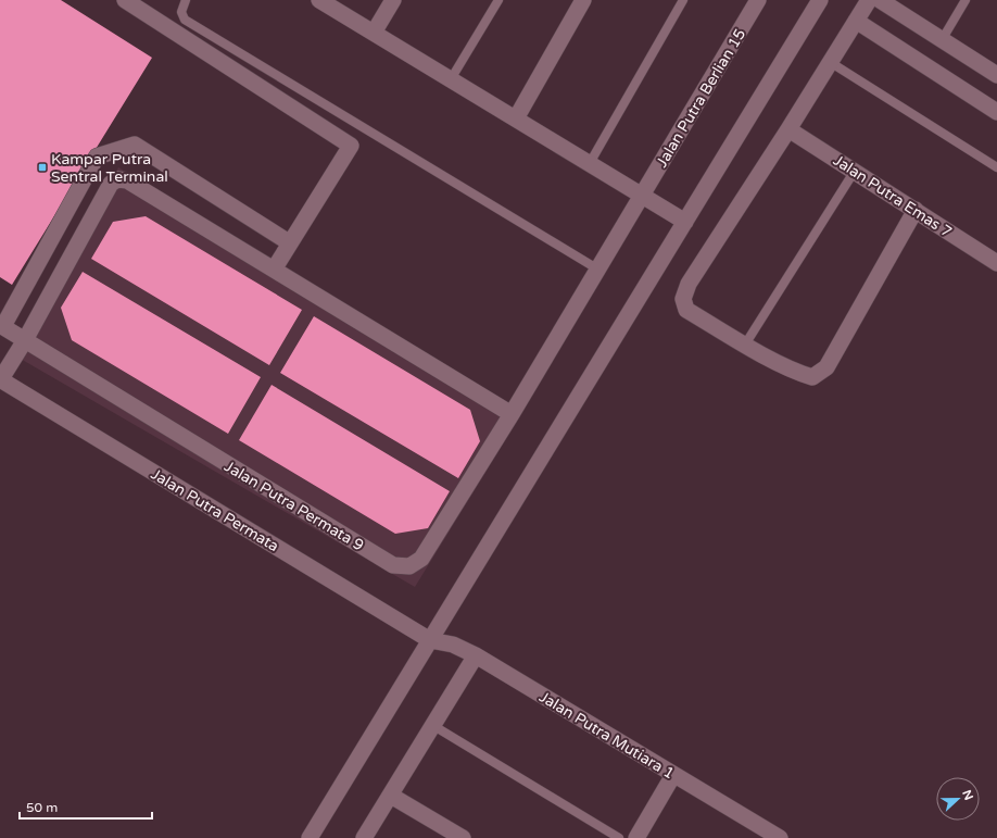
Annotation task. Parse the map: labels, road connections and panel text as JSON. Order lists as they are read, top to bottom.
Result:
{
  "streets": {
    "street": [
      "Jalan Putra Berlian 15",
      "Jalan Putra Emas 7",
      "Jalan Putra Permata 9",
      "Jalan Putra Permata",
      "Jalan Putra Mutiara 1"
    ]
  },
  "crossings": [
    ["Jalan Putra Berlian 15", "Jalan Putra Permata 9"],
    ["Jalan Putra Permata", "Jalan Putra Mutiara 1"]
  ],
  "places": {
    "transit": ["Kampar Putra Sentral Terminal"]
  },
  "scale_bar": "50 m",
  "north": "right"
}
